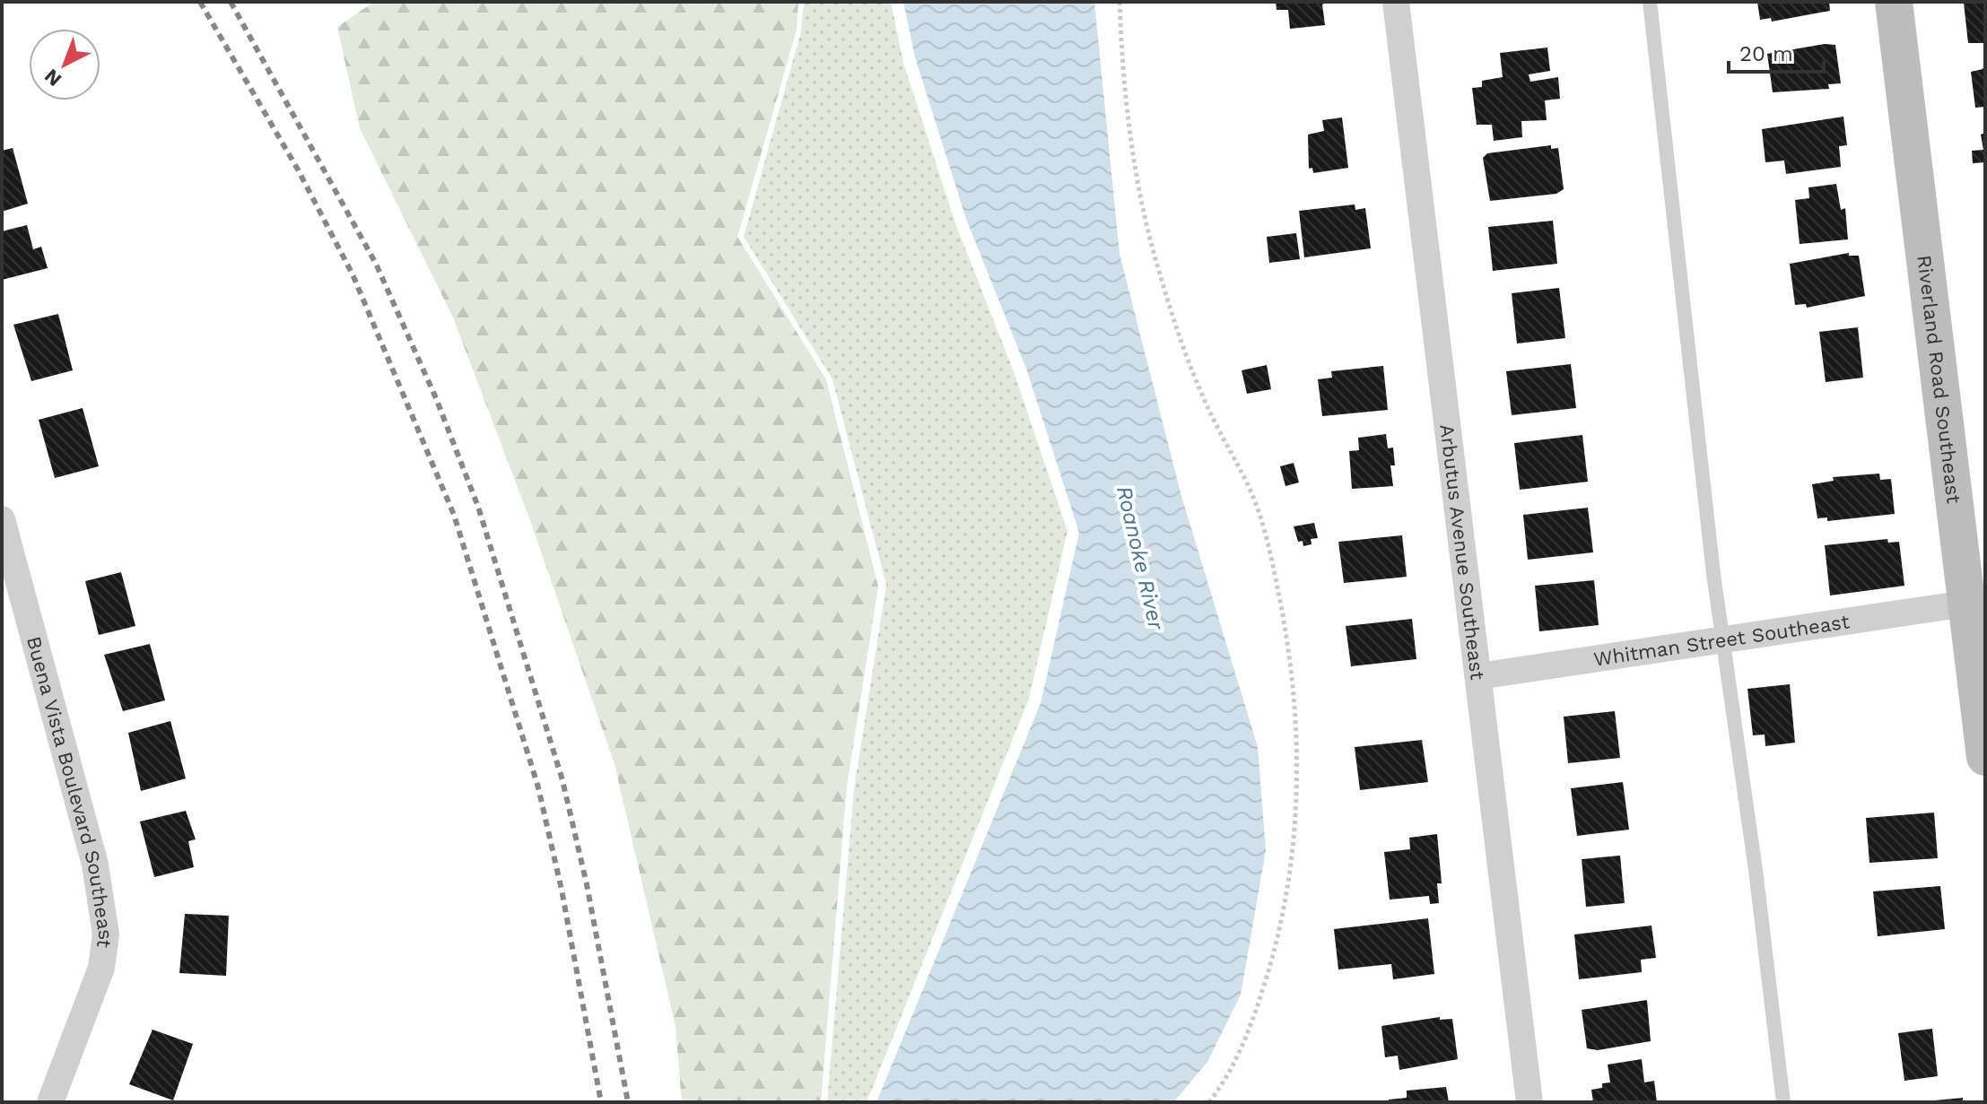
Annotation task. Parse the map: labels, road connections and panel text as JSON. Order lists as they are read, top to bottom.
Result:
{
  "streets": {
    "main road": ["Riverland Road Southeast"],
    "street": ["Arbutus Avenue Southeast", "Whitman Street Southeast", "Buena Vista Boulevard Southeast"]
  },
  "crossings": [
    ["Riverland Road Southeast", "Whitman Street Southeast"],
    ["Arbutus Avenue Southeast", "Whitman Street Southeast"]
  ],
  "water": ["Roanoke River"],
  "scale_bar": "20 m",
  "north": "bottom left"
}
